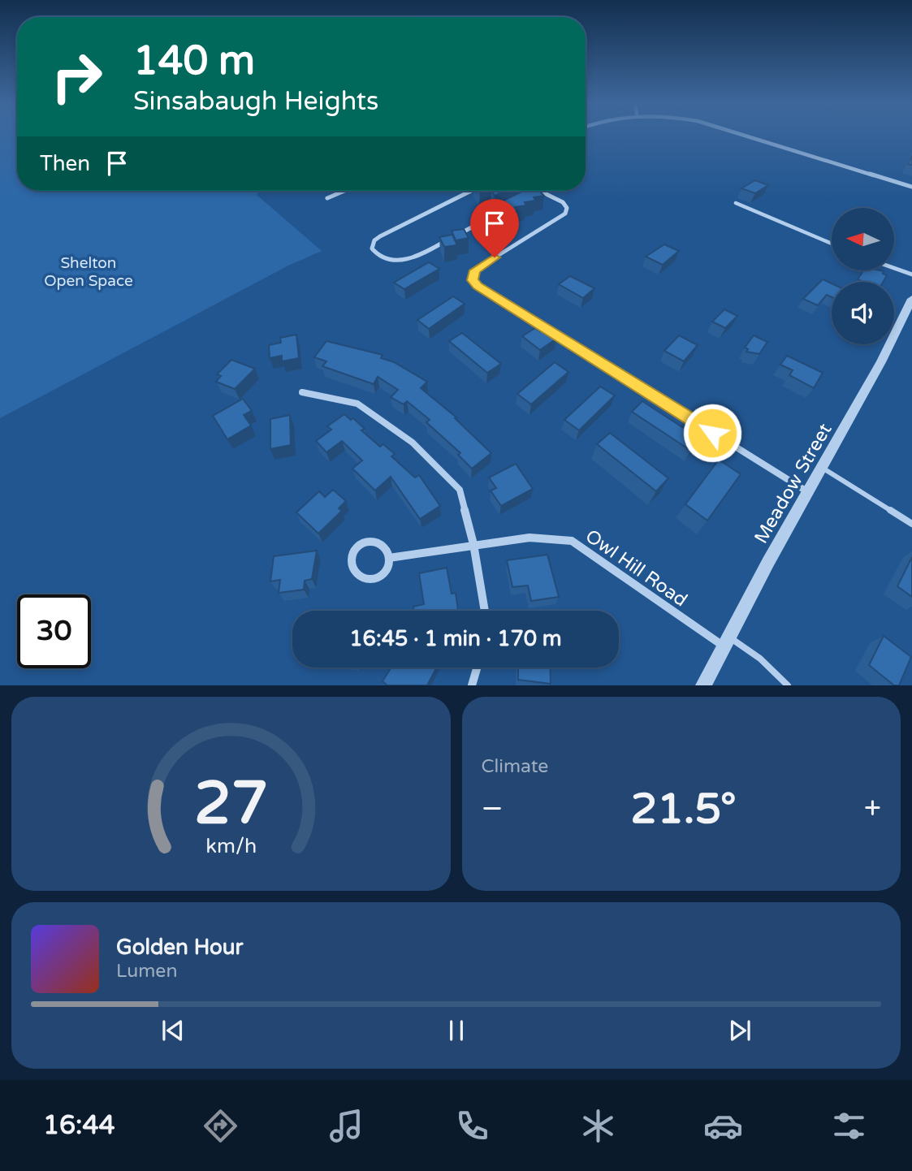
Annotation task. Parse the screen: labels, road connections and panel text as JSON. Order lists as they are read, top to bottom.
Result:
{
  "streets": {
    "street": ["Meadow Street", "Owl Hill Road"]
  },
  "crossings": [
    ["Meadow Street", "Owl Hill Road"]
  ],
  "parks": ["Shelton Open Space"],
  "north": "left",
  "page": {
    "turn": ["140 m", "Sinsabaugh Heights"],
    "then": "Then",
    "limit": "30",
    "trip": "16:45 · 1 min · 170 m",
    "tile": "Climate",
    "heat": ["−", "21.5°", "+"],
    "song": ["Golden Hour", "Lumen"],
    "tabs": "16:44",
    "gauge": ["27", "km/h"]
  }
}
